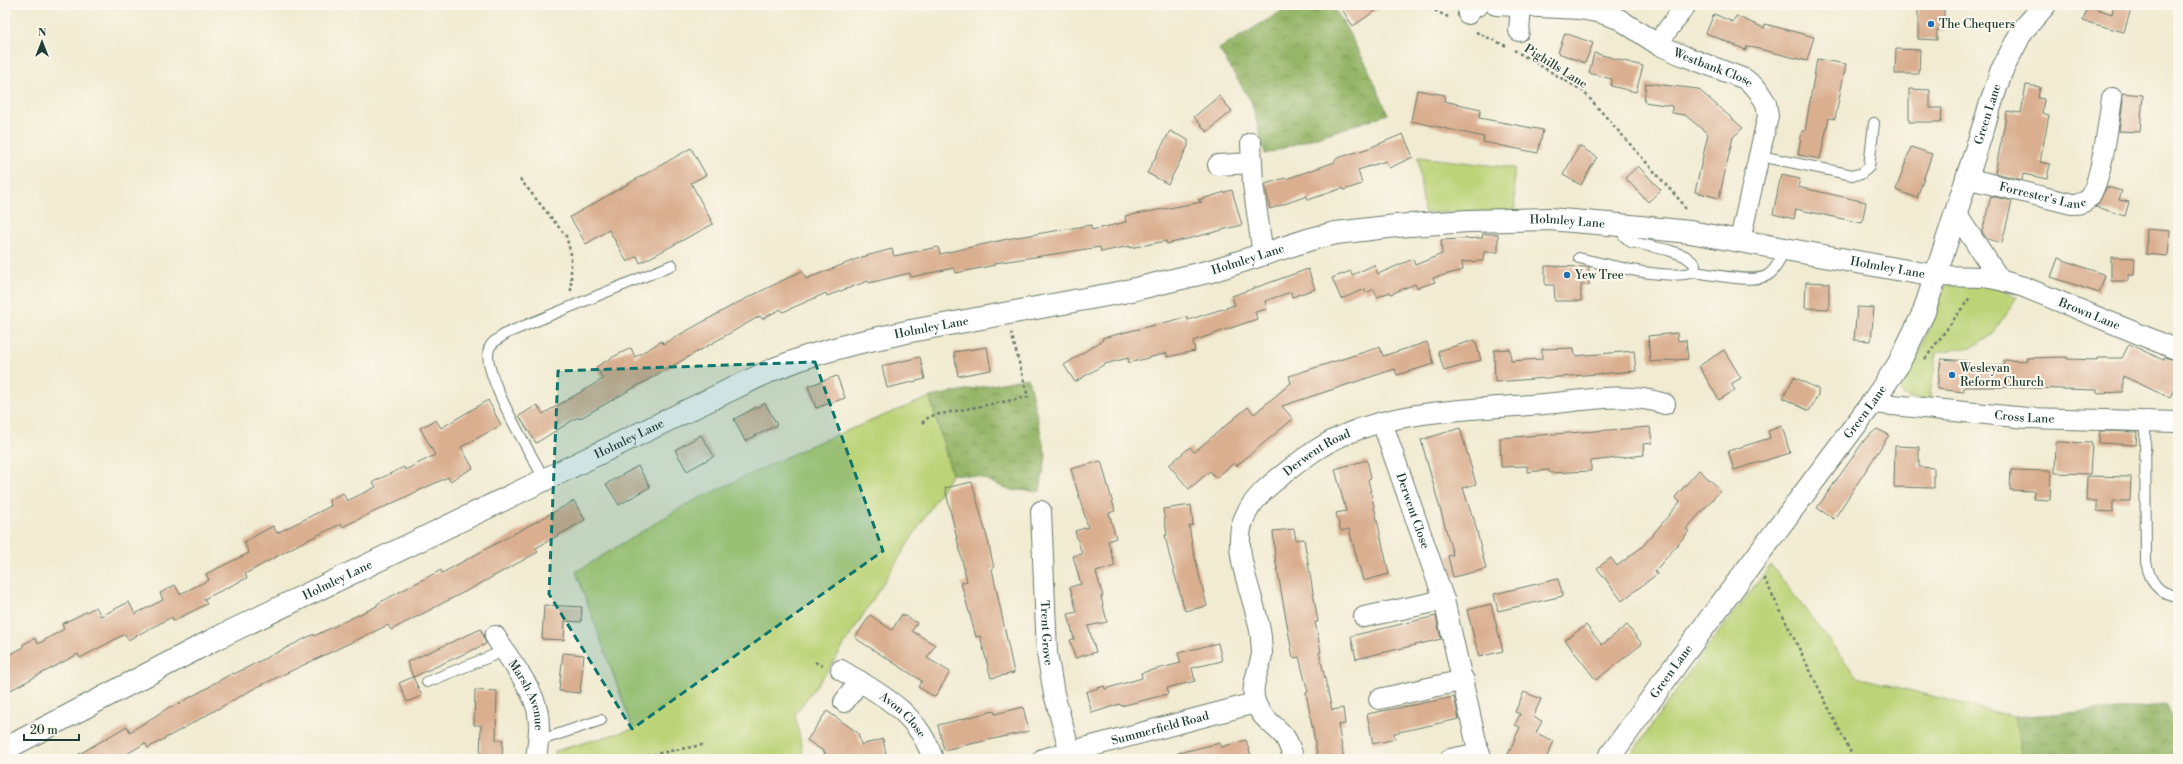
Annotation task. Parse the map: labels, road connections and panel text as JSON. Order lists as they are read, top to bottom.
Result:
{
  "streets": {
    "main road": ["Green Lane", "Holmley Lane"],
    "street": [
      "Westbank Close",
      "Forrester's Lane",
      "Brown Lane",
      "Cross Lane",
      "Derwent Road",
      "Derwent Close",
      "Trent Grove",
      "Marsh Avenue",
      "Avon Close",
      "Summerfield Road"
    ],
    "path": ["Pighills Lane"]
  },
  "crossings": [
    ["Pighills Lane", "Holmley Lane"],
    ["Westbank Close", "Holmley Lane"],
    ["Green Lane", "Forrester's Lane"],
    ["Green Lane", "Holmley Lane"],
    ["Green Lane", "Brown Lane"],
    ["Green Lane", "Cross Lane"],
    ["Holmley Lane", "Brown Lane"],
    ["Derwent Road", "Derwent Close"],
    ["Derwent Road", "Summerfield Road"],
    ["Trent Grove", "Summerfield Road"]
  ],
  "places": ["The Chequers", "Yew Tree", "Wesleyan Reform Church"],
  "scale_bar": "20 m",
  "north": "top"
}
